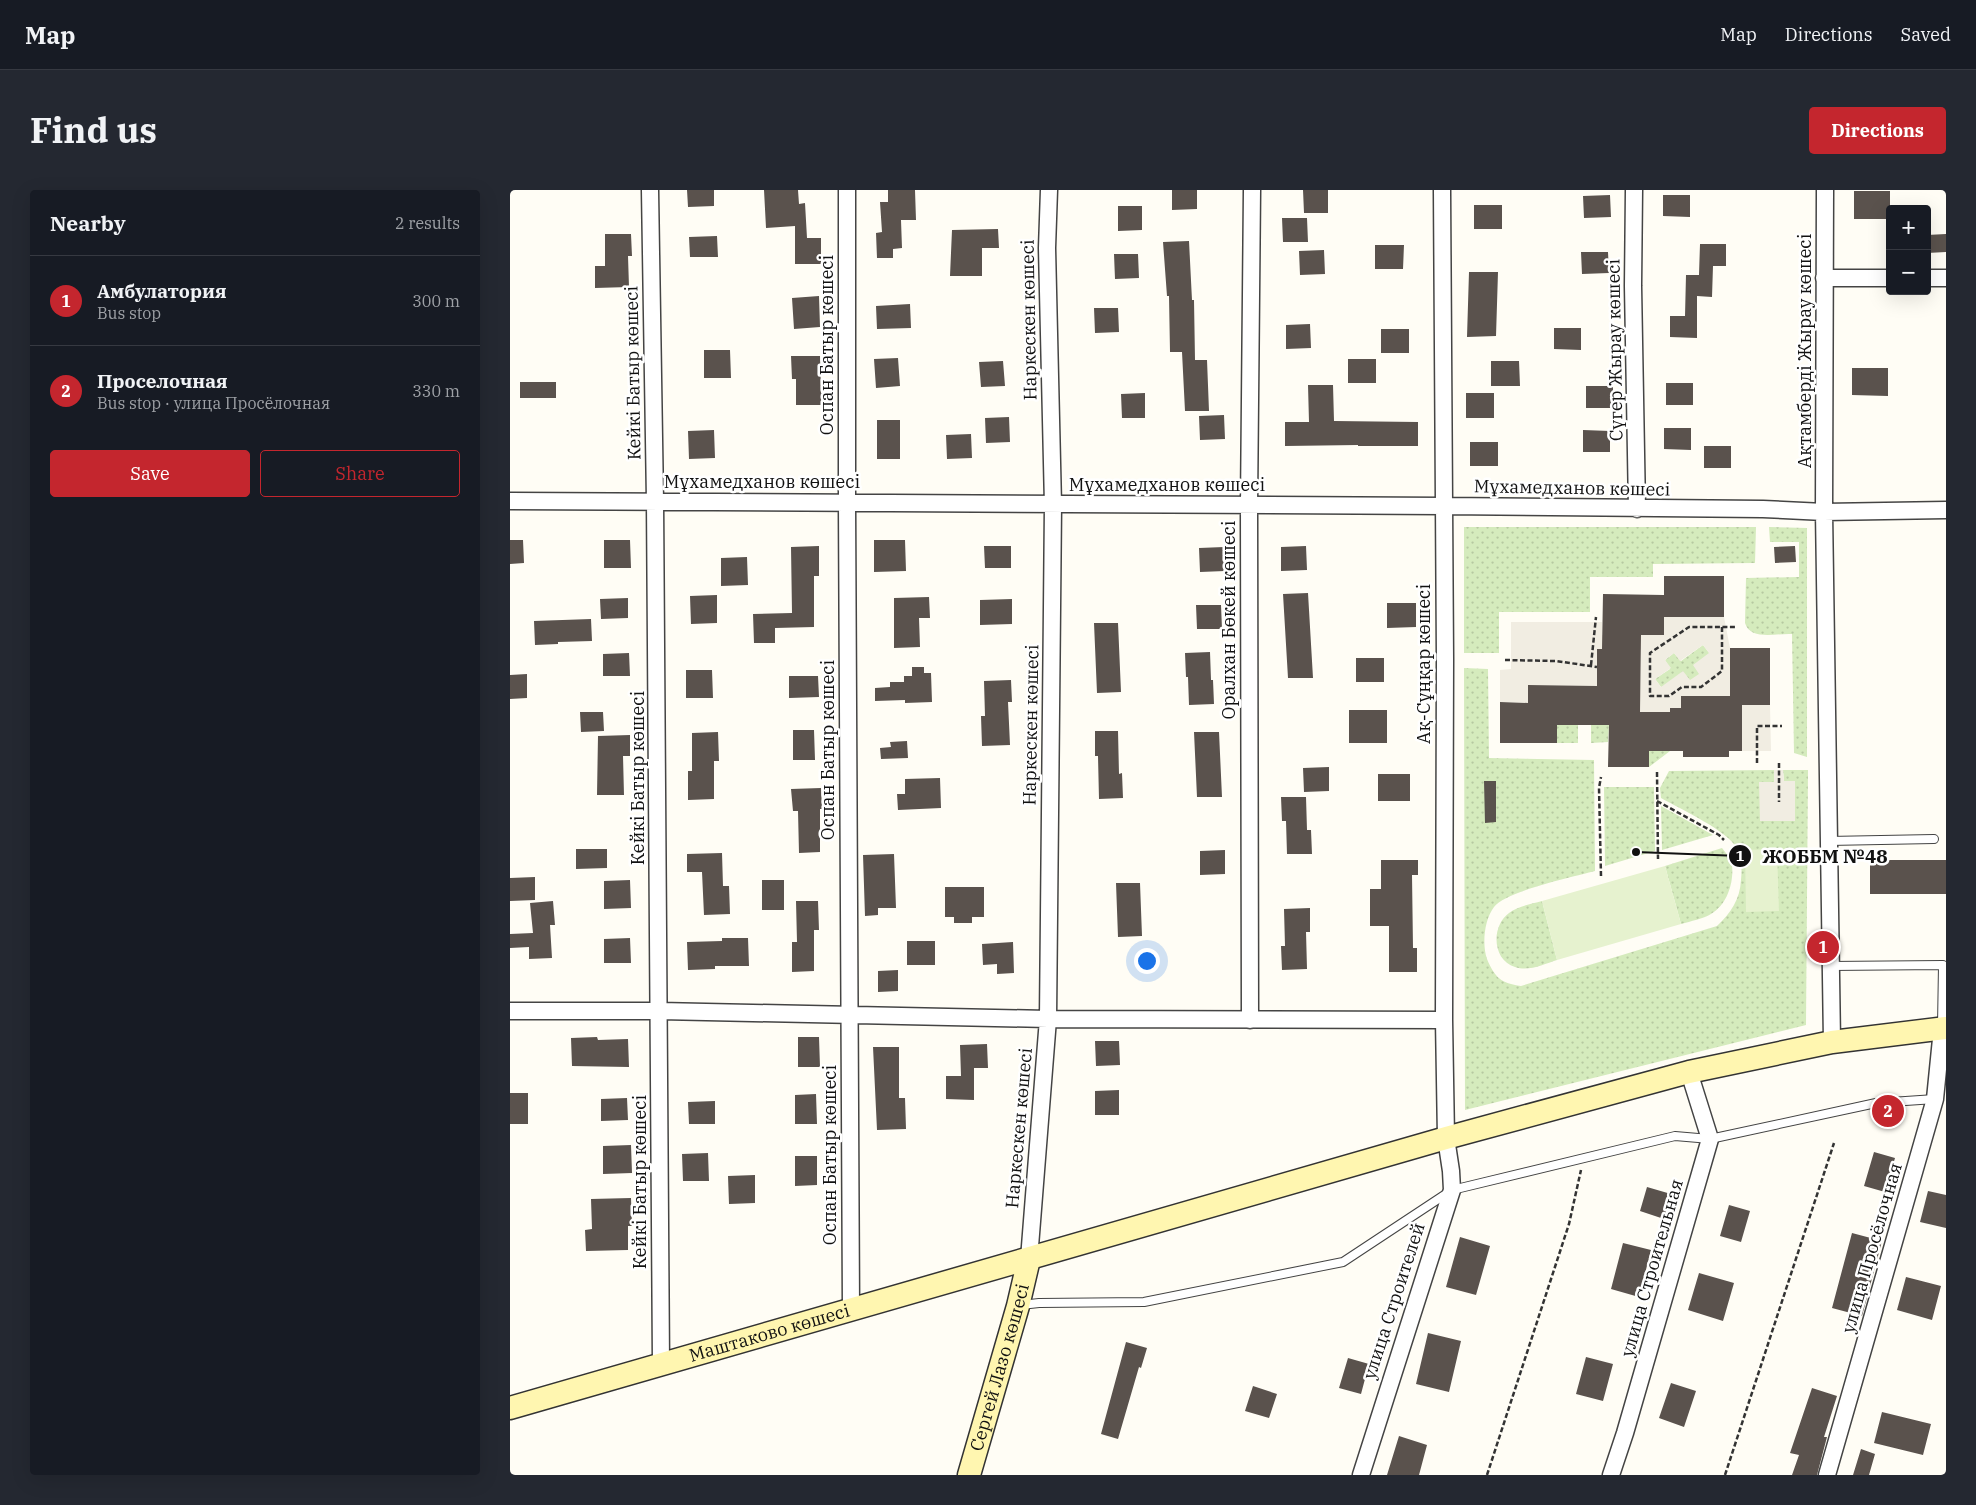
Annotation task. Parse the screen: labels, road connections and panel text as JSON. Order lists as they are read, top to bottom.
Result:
{
  "streets": {
    "main road": ["Маштаково көшесі", "Сергей Лазо көшесі"],
    "street": [
      "Наркескен көшесі",
      "Оспан Батыр көшесі",
      "Сүгер Жырау көшесі",
      "Ақтамберді Жырау көшесі",
      "Кейкі Батыр көшесі",
      "Мұхамедханов көшесі",
      "Оралхан Бөкей көшесі",
      "Ақ-Сұңқар көшесі",
      "улица Просёлочная",
      "улица Строительная",
      "улица Строителей"
    ]
  },
  "crossings": [
    ["Наркескен көшесі", "Мұхамедханов көшесі"],
    ["Наркескен көшесі", "Маштаково көшесі"],
    ["Наркескен көшесі", "Сергей Лазо көшесі"],
    ["Оспан Батыр көшесі", "Мұхамедханов көшесі"],
    ["Оспан Батыр көшесі", "Маштаково көшесі"],
    ["Сүгер Жырау көшесі", "Мұхамедханов көшесі"],
    ["Ақтамберді Жырау көшесі", "Мұхамедханов көшесі"],
    ["Ақтамберді Жырау көшесі", "Маштаково көшесі"],
    ["Кейкі Батыр көшесі", "Мұхамедханов көшесі"],
    ["Кейкі Батыр көшесі", "Маштаково көшесі"],
    ["Мұхамедханов көшесі", "Оралхан Бөкей көшесі"],
    ["Мұхамедханов көшесі", "Ақ-Сұңқар көшесі"],
    ["Ақ-Сұңқар көшесі", "улица Строителей"],
    ["Ақ-Сұңқар көшесі", "Маштаково көшесі"],
    ["улица Просёлочная", "Маштаково көшесі"],
    ["улица Строителей", "Маштаково көшесі"],
    ["Маштаково көшесі", "Сергей Лазо көшесі"]
  ],
  "places": ["ЖОББМ №48"],
  "page": {
    "header": "Map",
    "nav": ["Map", "Directions", "Saved"],
    "title": "Find us",
    "buttons": [
      "Directions",
      ["Save", "Share"]
    ],
    "heading": ["Nearby", "2 results"],
    "map_buttons": ["+", "−"],
    "list": [
      {
        "mark": "1",
        "name": "Амбулатория",
        "note": "Bus stop",
        "value": "300 m"
      },
      {
        "mark": "2",
        "name": "Проселочная",
        "note": "Bus stop · улица Просёлочная",
        "value": "330 m"
      }
    ],
    "pins": ["1", "2"]
  }
}
